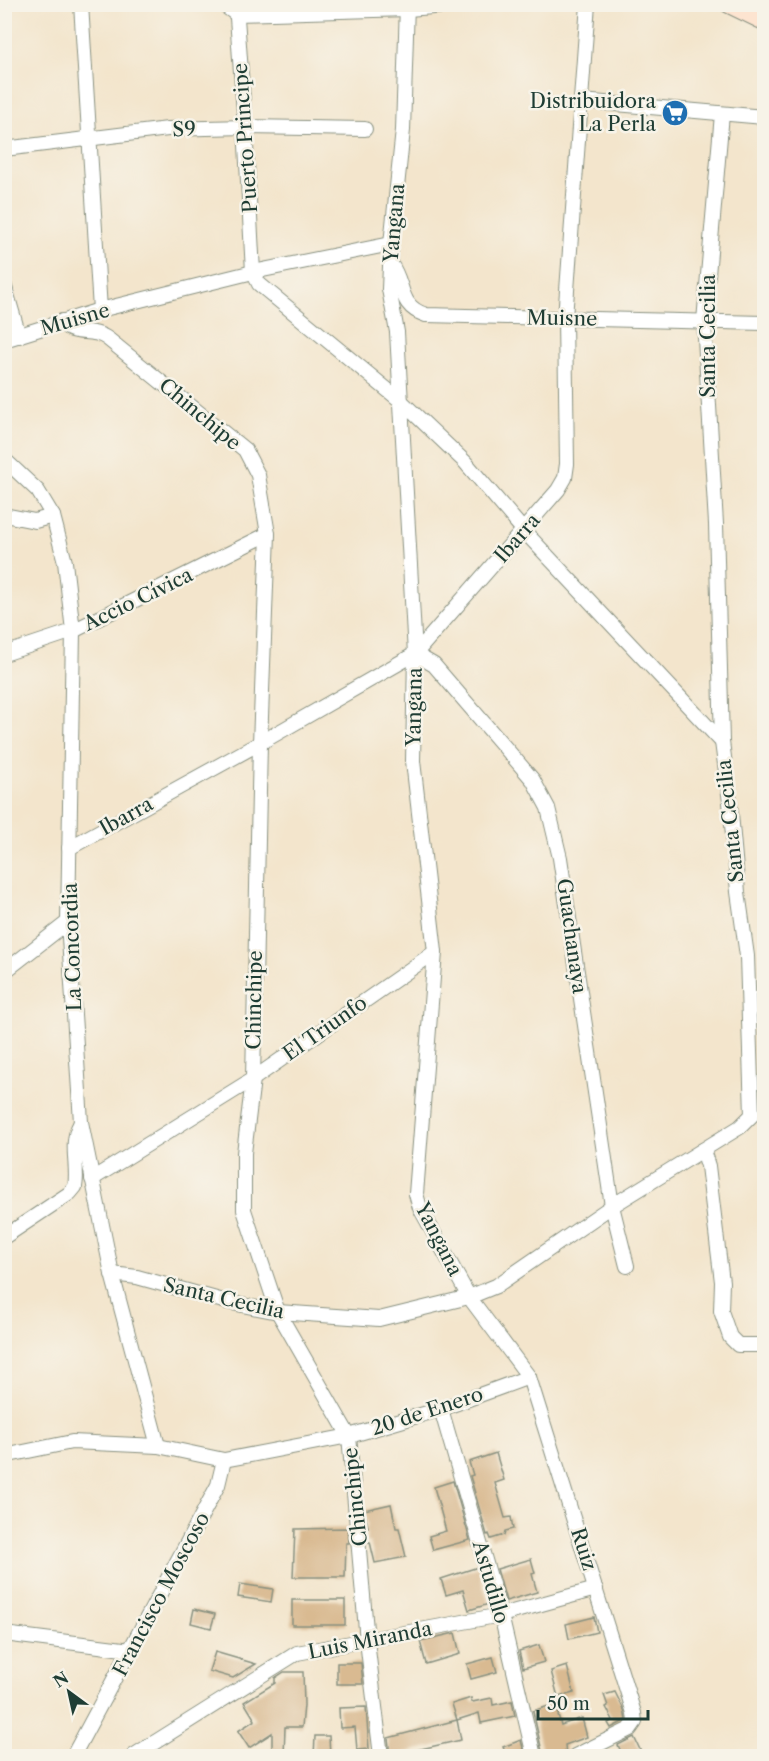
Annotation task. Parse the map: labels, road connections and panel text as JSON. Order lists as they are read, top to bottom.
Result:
{
  "streets": {
    "street": [
      "S9",
      "Puerto Principe",
      "Yangana",
      "Muisne",
      "Santa Cecilia",
      "Chinchipe",
      "Ibarra",
      "Accio Cívica",
      "Guachanaya",
      "La Concordia",
      "El Triunfo",
      "20 de Enero",
      "Ruiz",
      "Astudillo",
      "Francisco Moscoso",
      "Luis Miranda"
    ]
  },
  "crossings": [
    ["S9", "Puerto Principe"],
    ["Puerto Principe", "Muisne"],
    ["Yangana", "Muisne"],
    ["Yangana", "Santa Cecilia"],
    ["Yangana", "Ibarra"],
    ["Yangana", "Guachanaya"],
    ["Yangana", "El Triunfo"],
    ["Yangana", "20 de Enero"],
    ["Yangana", "Ruiz"],
    ["Muisne", "Santa Cecilia"],
    ["Muisne", "Chinchipe"],
    ["Muisne", "Ibarra"],
    ["Santa Cecilia", "Chinchipe"],
    ["Santa Cecilia", "Guachanaya"],
    ["Santa Cecilia", "La Concordia"],
    ["Chinchipe", "Ibarra"],
    ["Chinchipe", "Accio Cívica"],
    ["Chinchipe", "El Triunfo"],
    ["Chinchipe", "20 de Enero"],
    ["Chinchipe", "Luis Miranda"],
    ["Ibarra", "Guachanaya"],
    ["Ibarra", "La Concordia"],
    ["Accio Cívica", "La Concordia"],
    ["La Concordia", "El Triunfo"],
    ["La Concordia", "20 de Enero"],
    ["20 de Enero", "Ruiz"],
    ["20 de Enero", "Astudillo"],
    ["20 de Enero", "Francisco Moscoso"],
    ["Ruiz", "Luis Miranda"],
    ["Astudillo", "Luis Miranda"]
  ],
  "places": {
    "supermarket": ["Distribuidora La Perla"]
  },
  "scale_bar": "50 m",
  "north": "top left"
}
